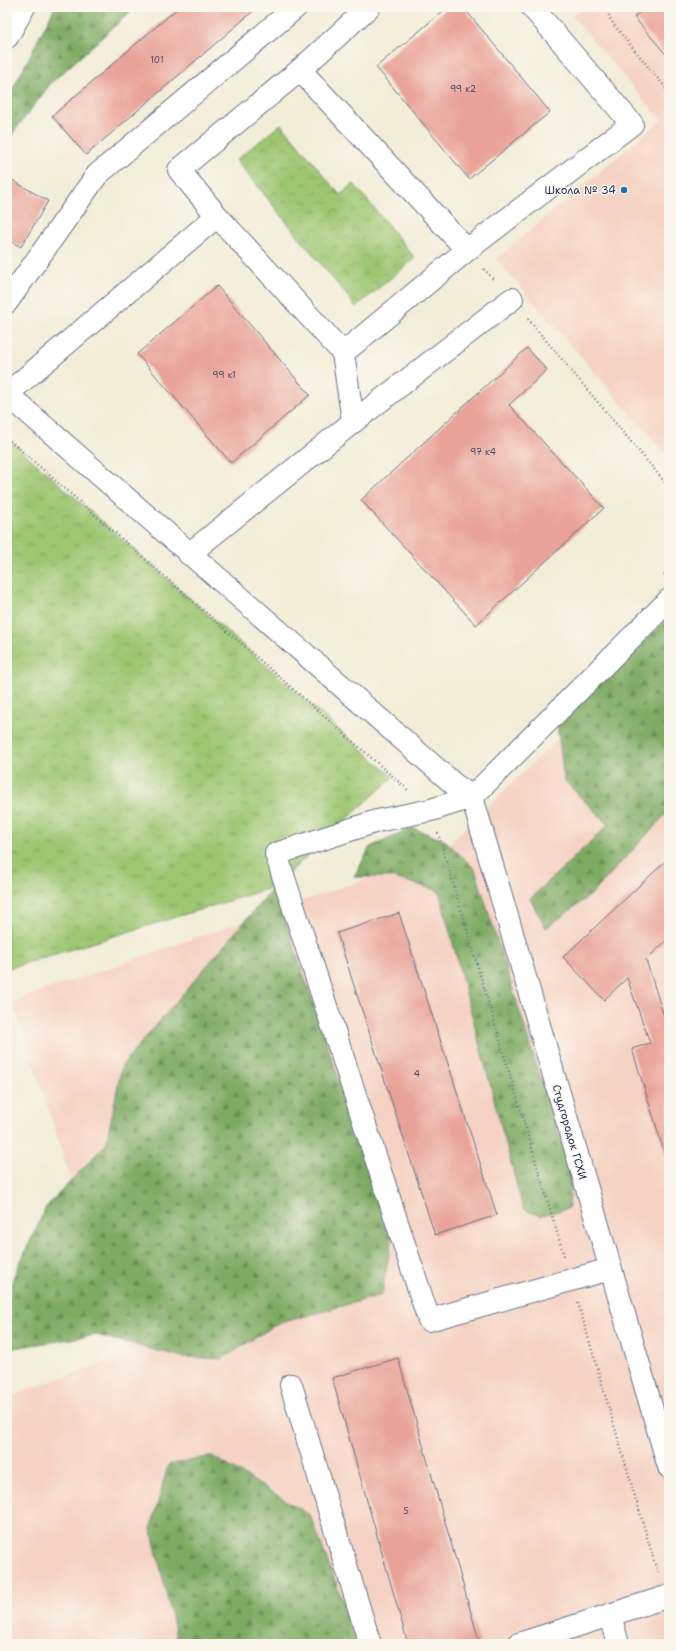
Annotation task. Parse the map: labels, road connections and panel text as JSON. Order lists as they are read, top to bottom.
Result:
{
  "streets": {
    "street": ["Студгородок ГСХИ"]
  },
  "places": ["Школа № 34"],
  "house_numbers": [
    "101",
    "99 к2",
    "99 к1",
    "97 к4",
    "4",
    "5"
  ]
}
